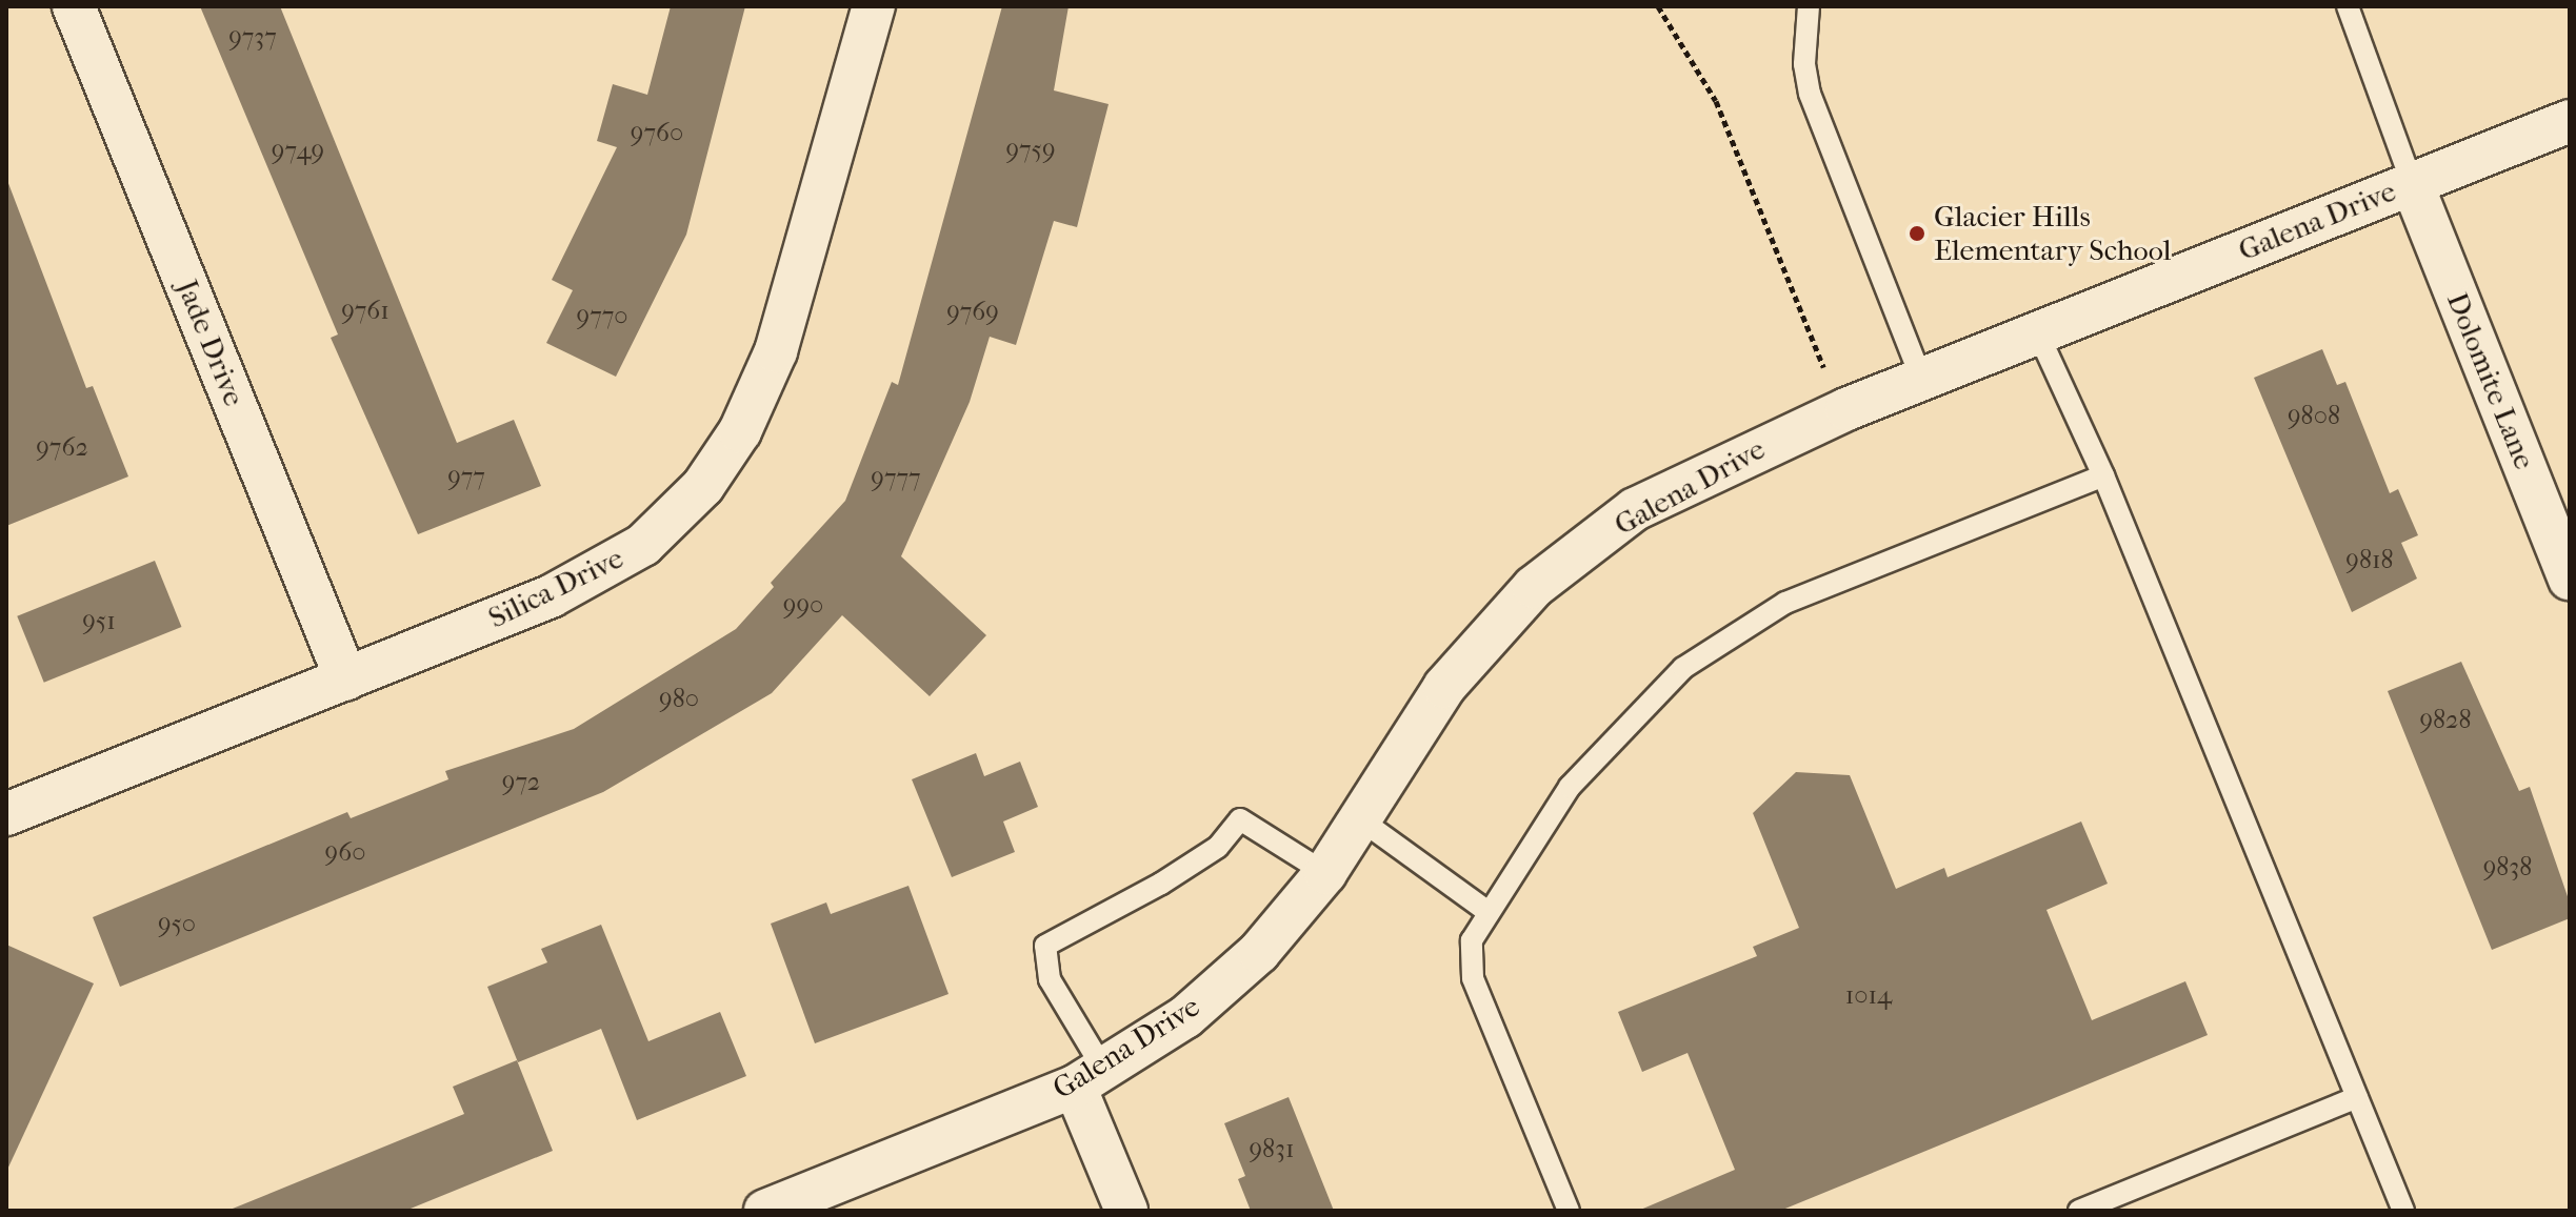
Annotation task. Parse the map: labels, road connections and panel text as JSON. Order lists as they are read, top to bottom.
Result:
{
  "streets": {
    "street": [
      "Galena Drive",
      "Jade Drive",
      "Dolomite Lane",
      "Silica Drive"
    ]
  },
  "crossings": [
    ["Galena Drive", "Dolomite Lane"],
    ["Jade Drive", "Silica Drive"]
  ],
  "places": ["Glacier Hills Elementary School"],
  "house_numbers": [
    "9737",
    "9760",
    "9759",
    "9749",
    "9761",
    "9769",
    "9770",
    "9808",
    "9762",
    "977",
    "9777",
    "9818",
    "990",
    "951",
    "980",
    "9828",
    "972",
    "960",
    "9838",
    "950",
    "1014",
    "9831"
  ]
}
